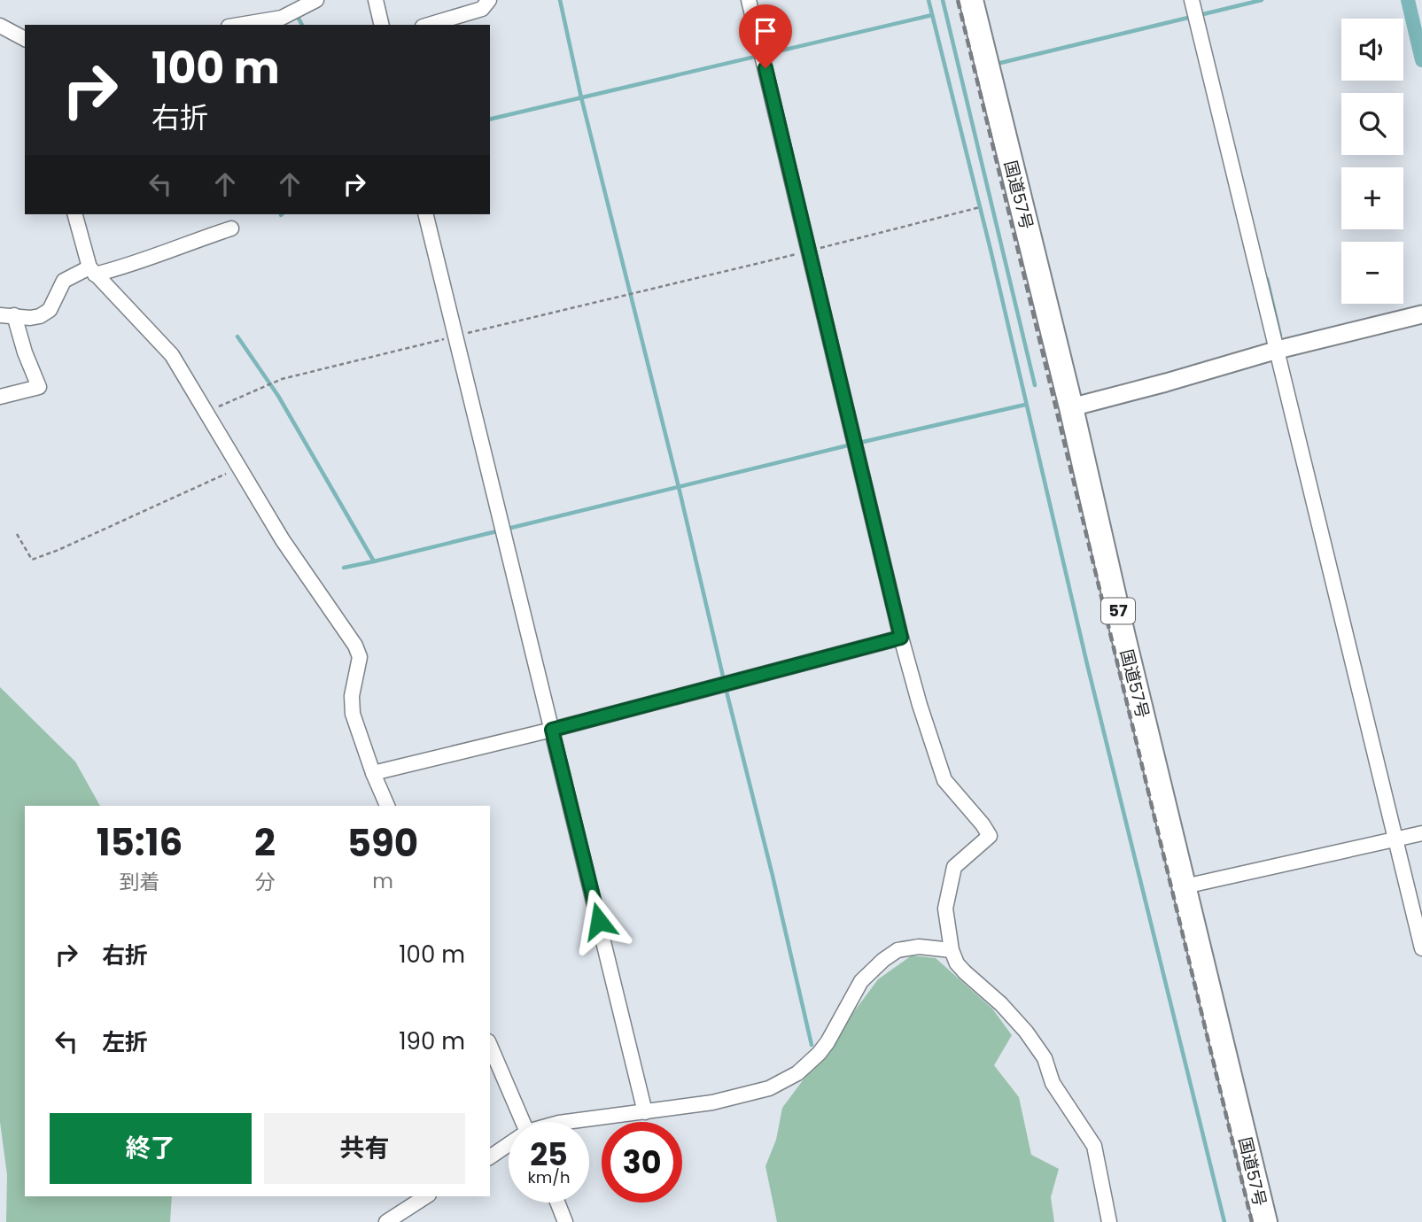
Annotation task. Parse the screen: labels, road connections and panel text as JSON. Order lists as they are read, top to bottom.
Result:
{
  "streets": {
    "highway": ["国道57号", "57"]
  },
  "page": {
    "map_buttons": ["+", "−"],
    "turn": ["100 m", "右折"],
    "eta": [
      "15:16",
      "到着",
      "2",
      "分",
      "590",
      "m"
    ],
    "list": [
      {
        "name": "右折",
        "value": "100 m"
      },
      {
        "name": "左折",
        "value": "190 m"
      }
    ],
    "buttons": ["終了", "共有"],
    "speed": "25 km/h",
    "limit": "30"
  }
}
